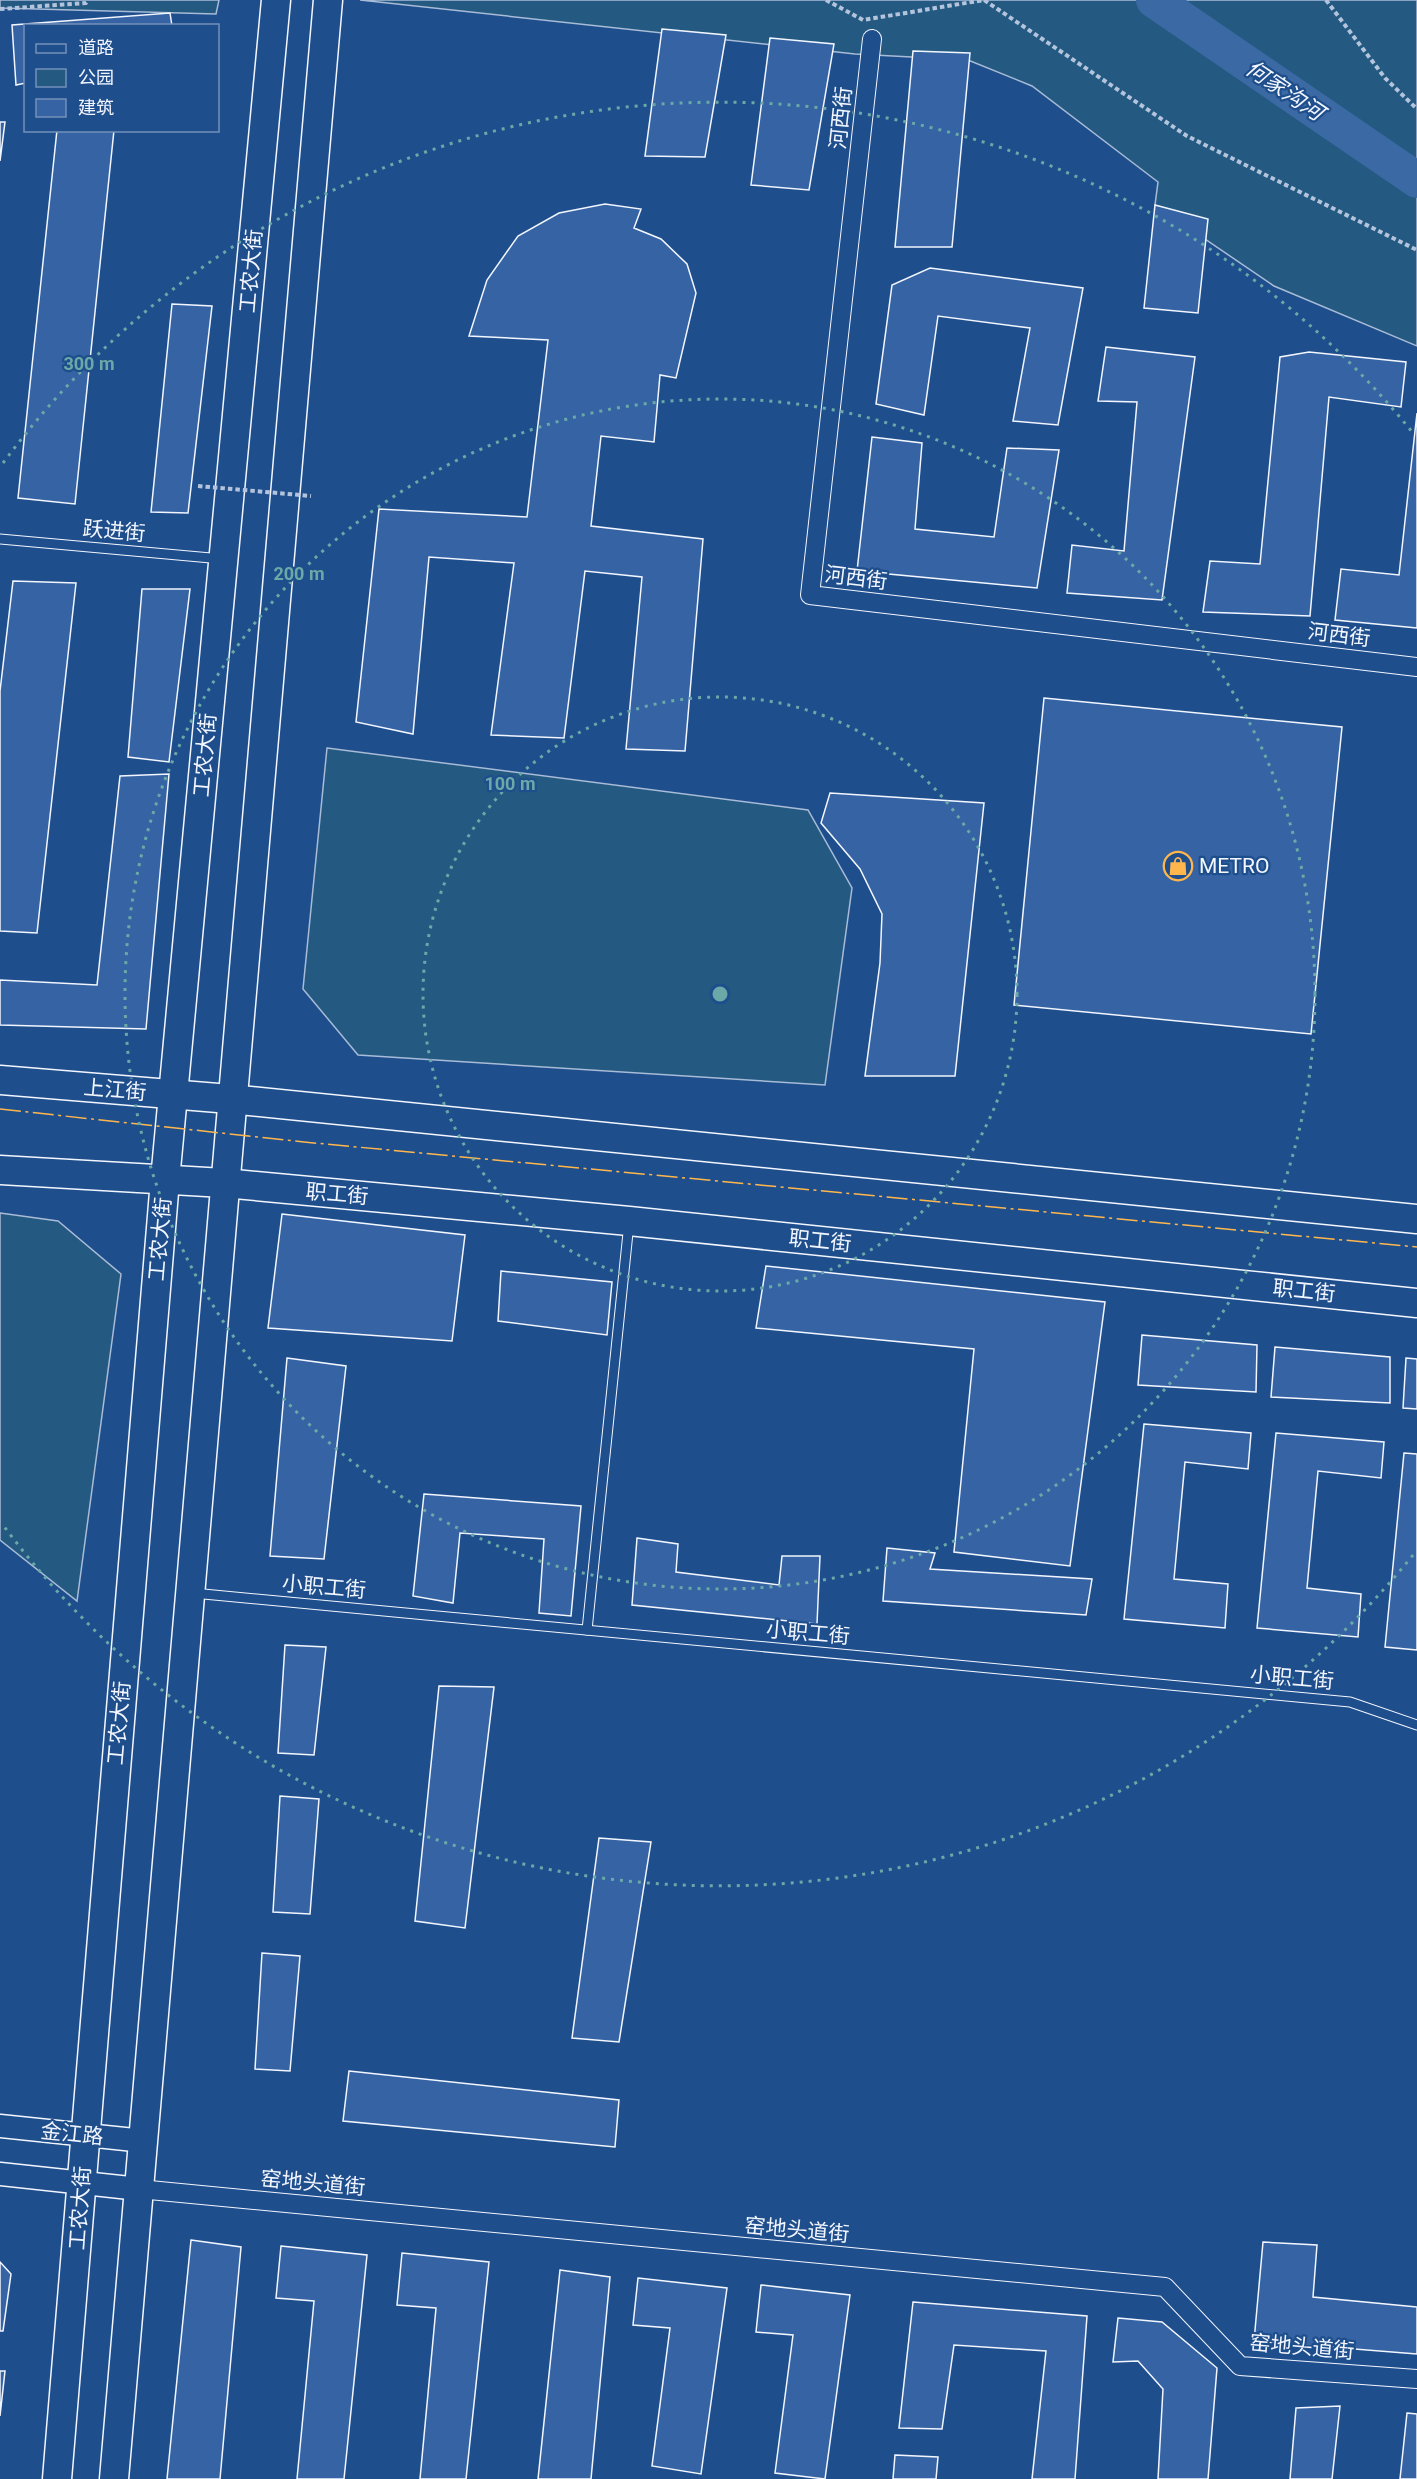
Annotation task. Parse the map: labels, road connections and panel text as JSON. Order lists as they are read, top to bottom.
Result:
{
  "streets": {
    "main road": ["工农大街", "上江街", "职工街"],
    "street": ["河西街", "金江路", "窑地头道街"],
    "lane": ["跃进街", "小职工街"]
  },
  "crossings": [
    ["工农大街", "跃进街"],
    ["工农大街", "上江街"],
    ["工农大街", "金江路"]
  ],
  "water": ["何家沟河"],
  "places": {
    "shop": ["METRO"]
  },
  "legend": ["道路", "公园", "建筑"],
  "rings": ["300 m", "200 m", "100 m"]
}
